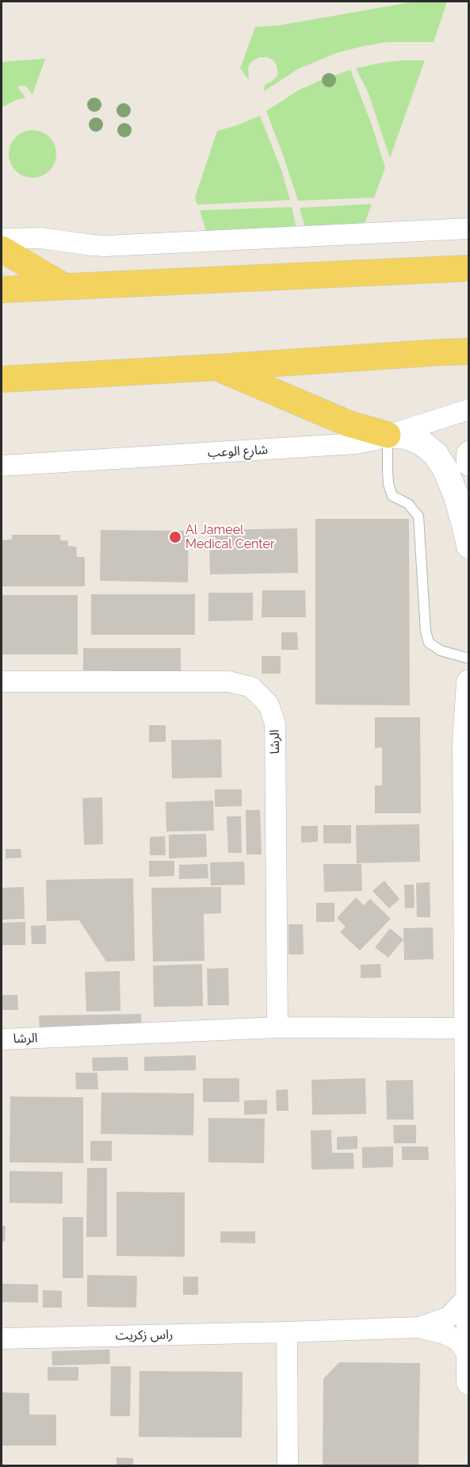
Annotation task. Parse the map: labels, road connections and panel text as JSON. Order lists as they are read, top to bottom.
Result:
{
  "streets": {
    "street": ["شارع الوعب", "الرشا", "راس زكريت"]
  },
  "places": ["Al Jameel Medical Center"]
}
